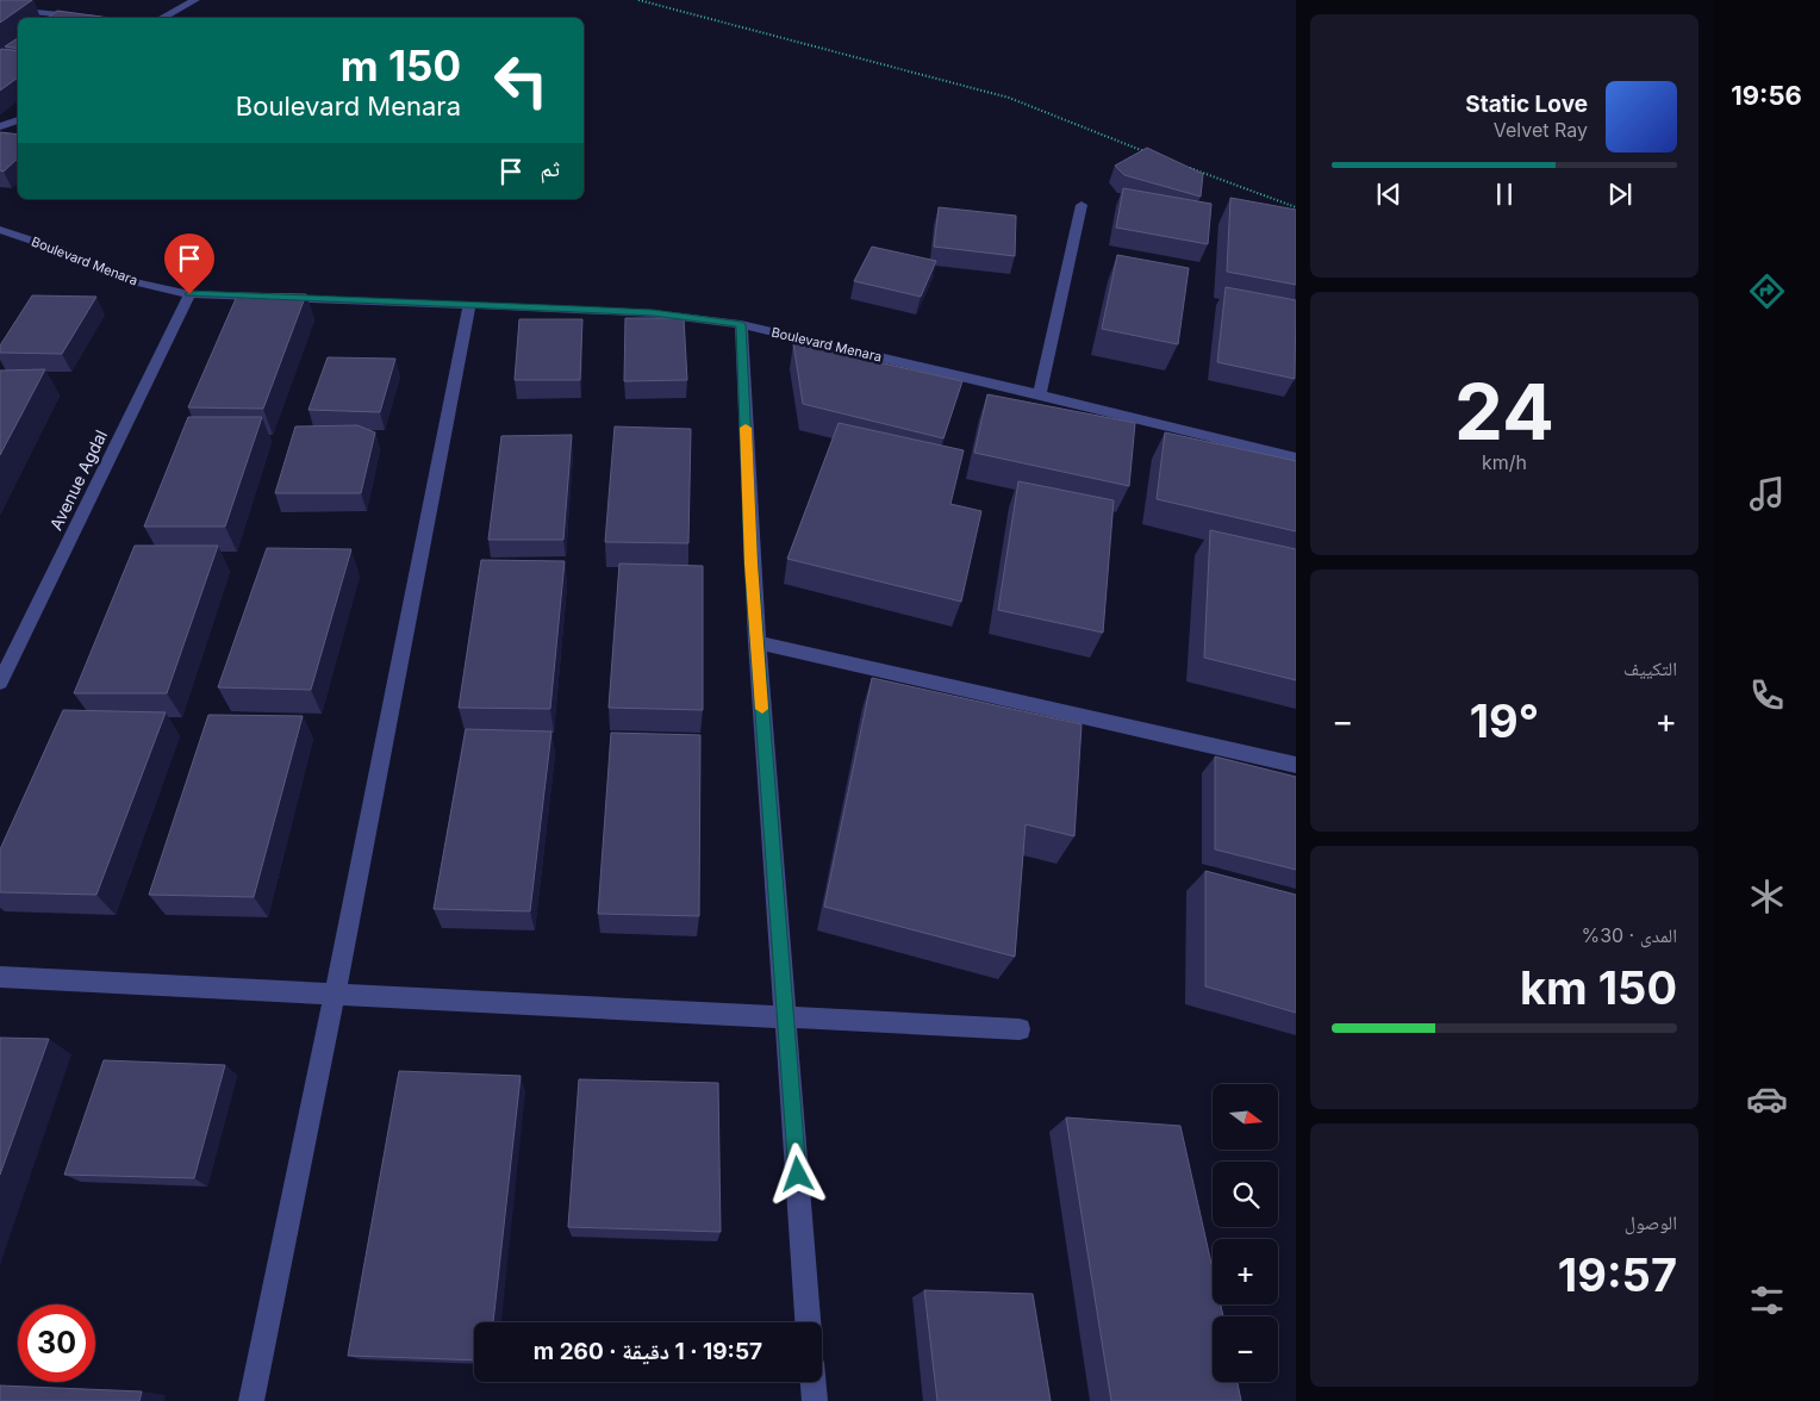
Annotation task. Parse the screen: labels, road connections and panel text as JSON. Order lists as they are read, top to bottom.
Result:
{
  "streets": {
    "street": ["Boulevard Menara", "Avenue Agdal"]
  },
  "crossings": [
    ["Boulevard Menara", "Avenue Agdal"]
  ],
  "north": "right",
  "page": {
    "tabs": "19:56",
    "turn": ["150 m", "Boulevard Menara"],
    "song": ["Static Love", "Velvet Ray"],
    "then": "ثم",
    "tile": [
      ["24", "km/h"],
      "التكييف",
      ["المدى · 30%", "150 km"],
      ["الوصول", "19:57"]
    ],
    "heat": ["−", "19°", "+"],
    "map_buttons": ["+", "−"],
    "limit": "30",
    "trip": "19:57 · 1 دقيقة · 260 m"
  }
}
